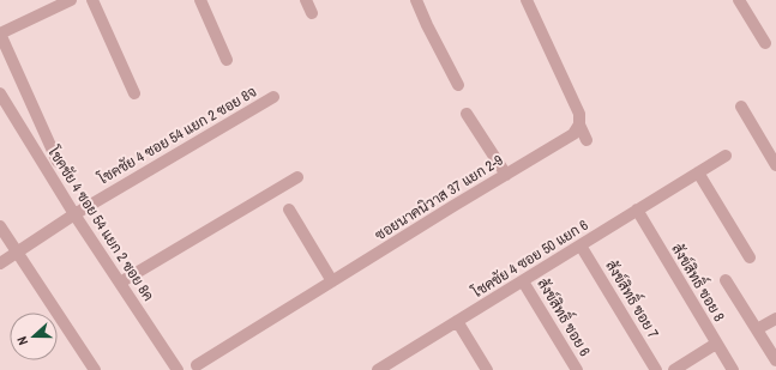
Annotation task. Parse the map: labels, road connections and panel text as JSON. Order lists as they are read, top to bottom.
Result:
{
  "streets": {
    "street": [
      "โชคชัย 4 ซอย 54 แยก 2 ซอย 8จ",
      "ซอยนาคนิวาส 37 แยก 2-9",
      "โชคชัย 4 ซอย 54 แยก 2 ซอย 8ค",
      "โชคชัย 4 ซอย 50 แยก 6",
      "สังข์สิทธิ์ ซอย 8",
      "สังข์สิทธิ์ ซอย 7",
      "สังข์สิทธิ์ ซอย 6"
    ]
  },
  "crossings": [
    ["โชคชัย 4 ซอย 54 แยก 2 ซอย 8จ", "โชคชัย 4 ซอย 54 แยก 2 ซอย 8ค"],
    ["โชคชัย 4 ซอย 50 แยก 6", "สังข์สิทธิ์ ซอย 8"],
    ["โชคชัย 4 ซอย 50 แยก 6", "สังข์สิทธิ์ ซอย 7"],
    ["โชคชัย 4 ซอย 50 แยก 6", "สังข์สิทธิ์ ซอย 6"]
  ],
  "north": "left"
}
